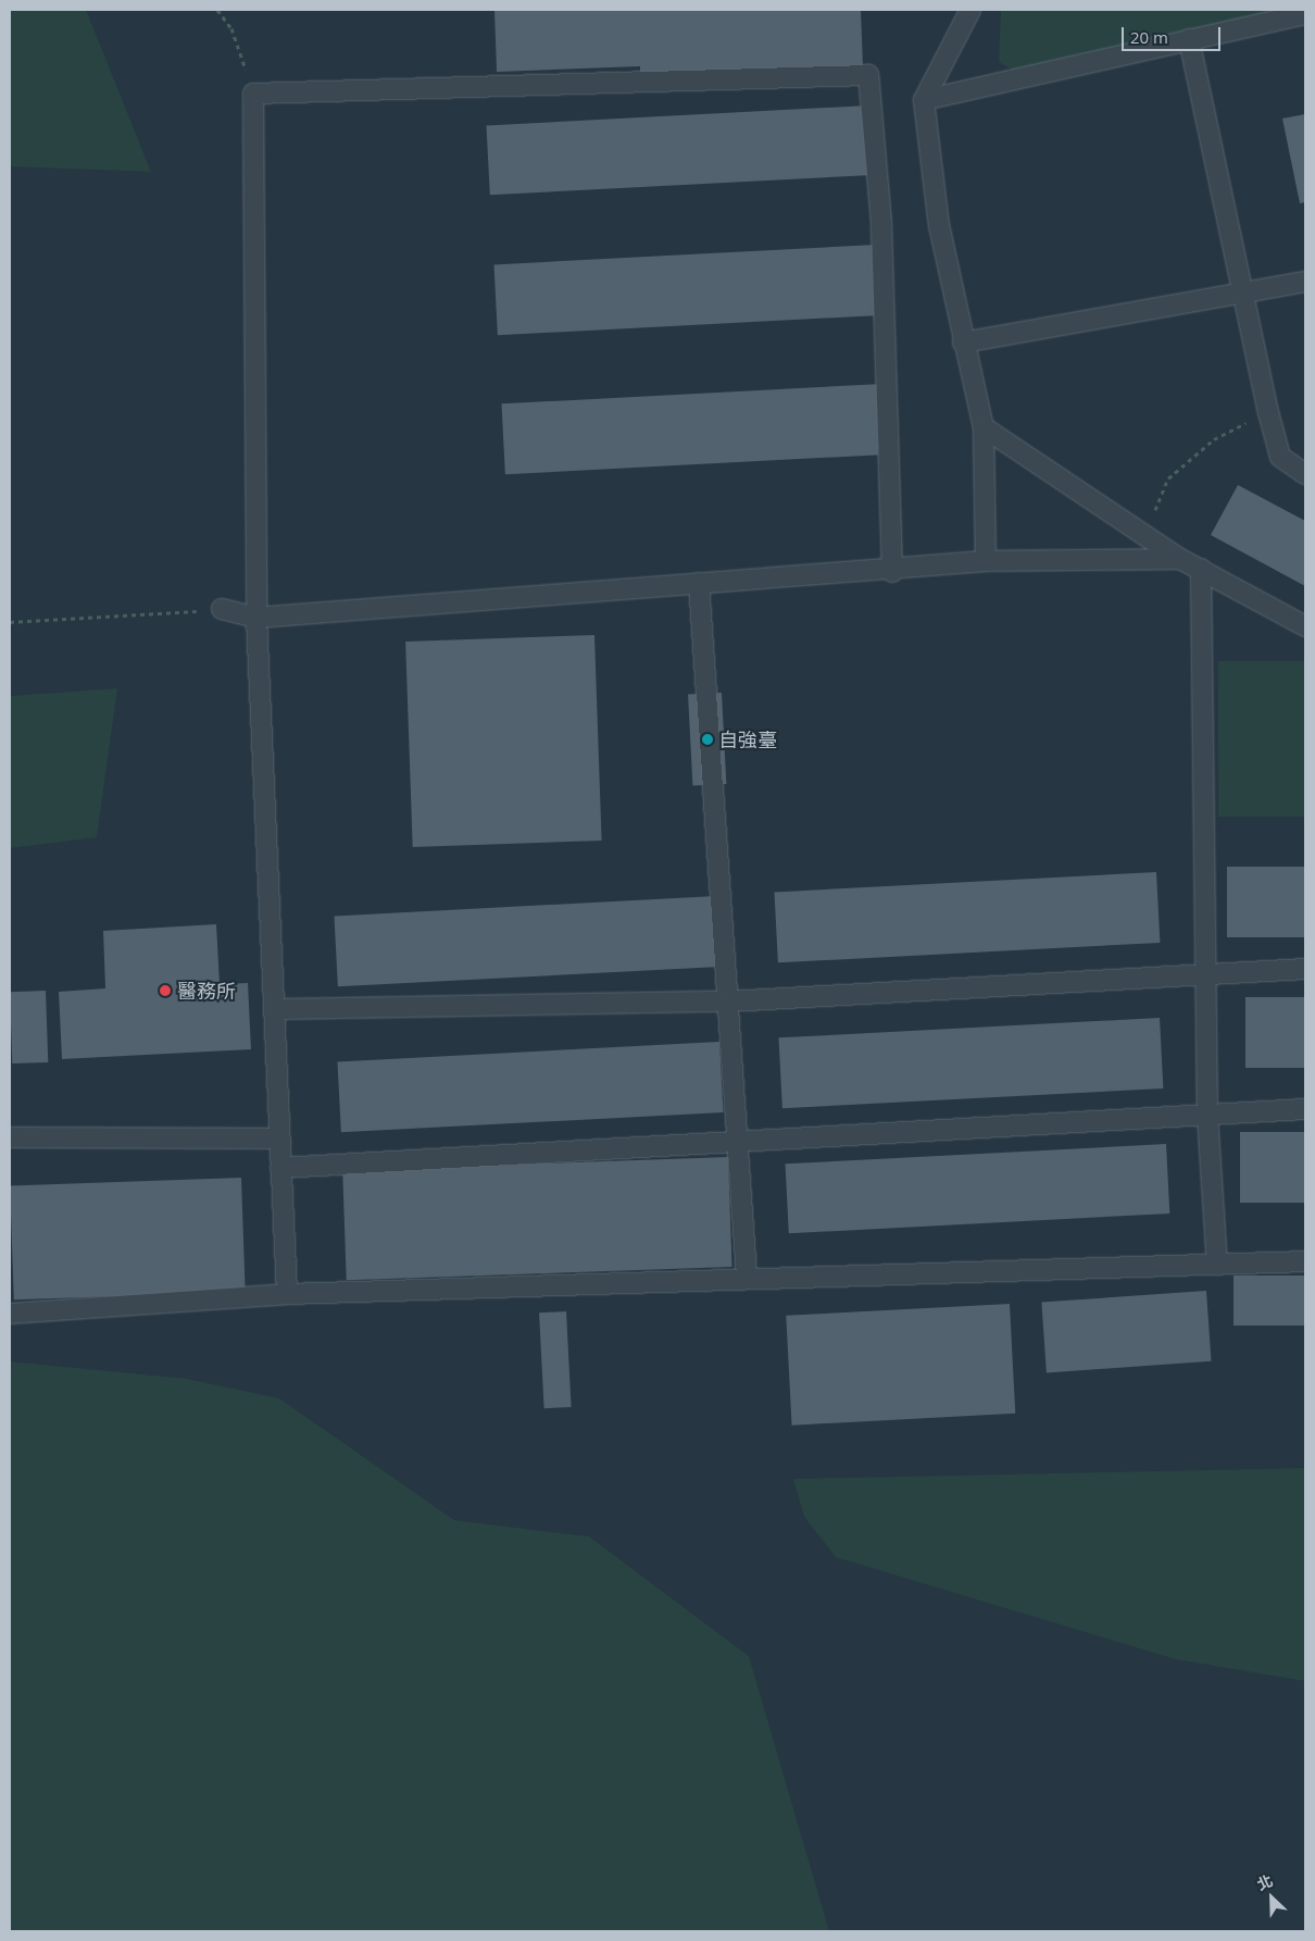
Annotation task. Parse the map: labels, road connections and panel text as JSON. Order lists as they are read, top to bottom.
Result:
{
  "places": ["自強臺", "醫務所"],
  "scale_bar": "20 m",
  "north": "top left"
}
